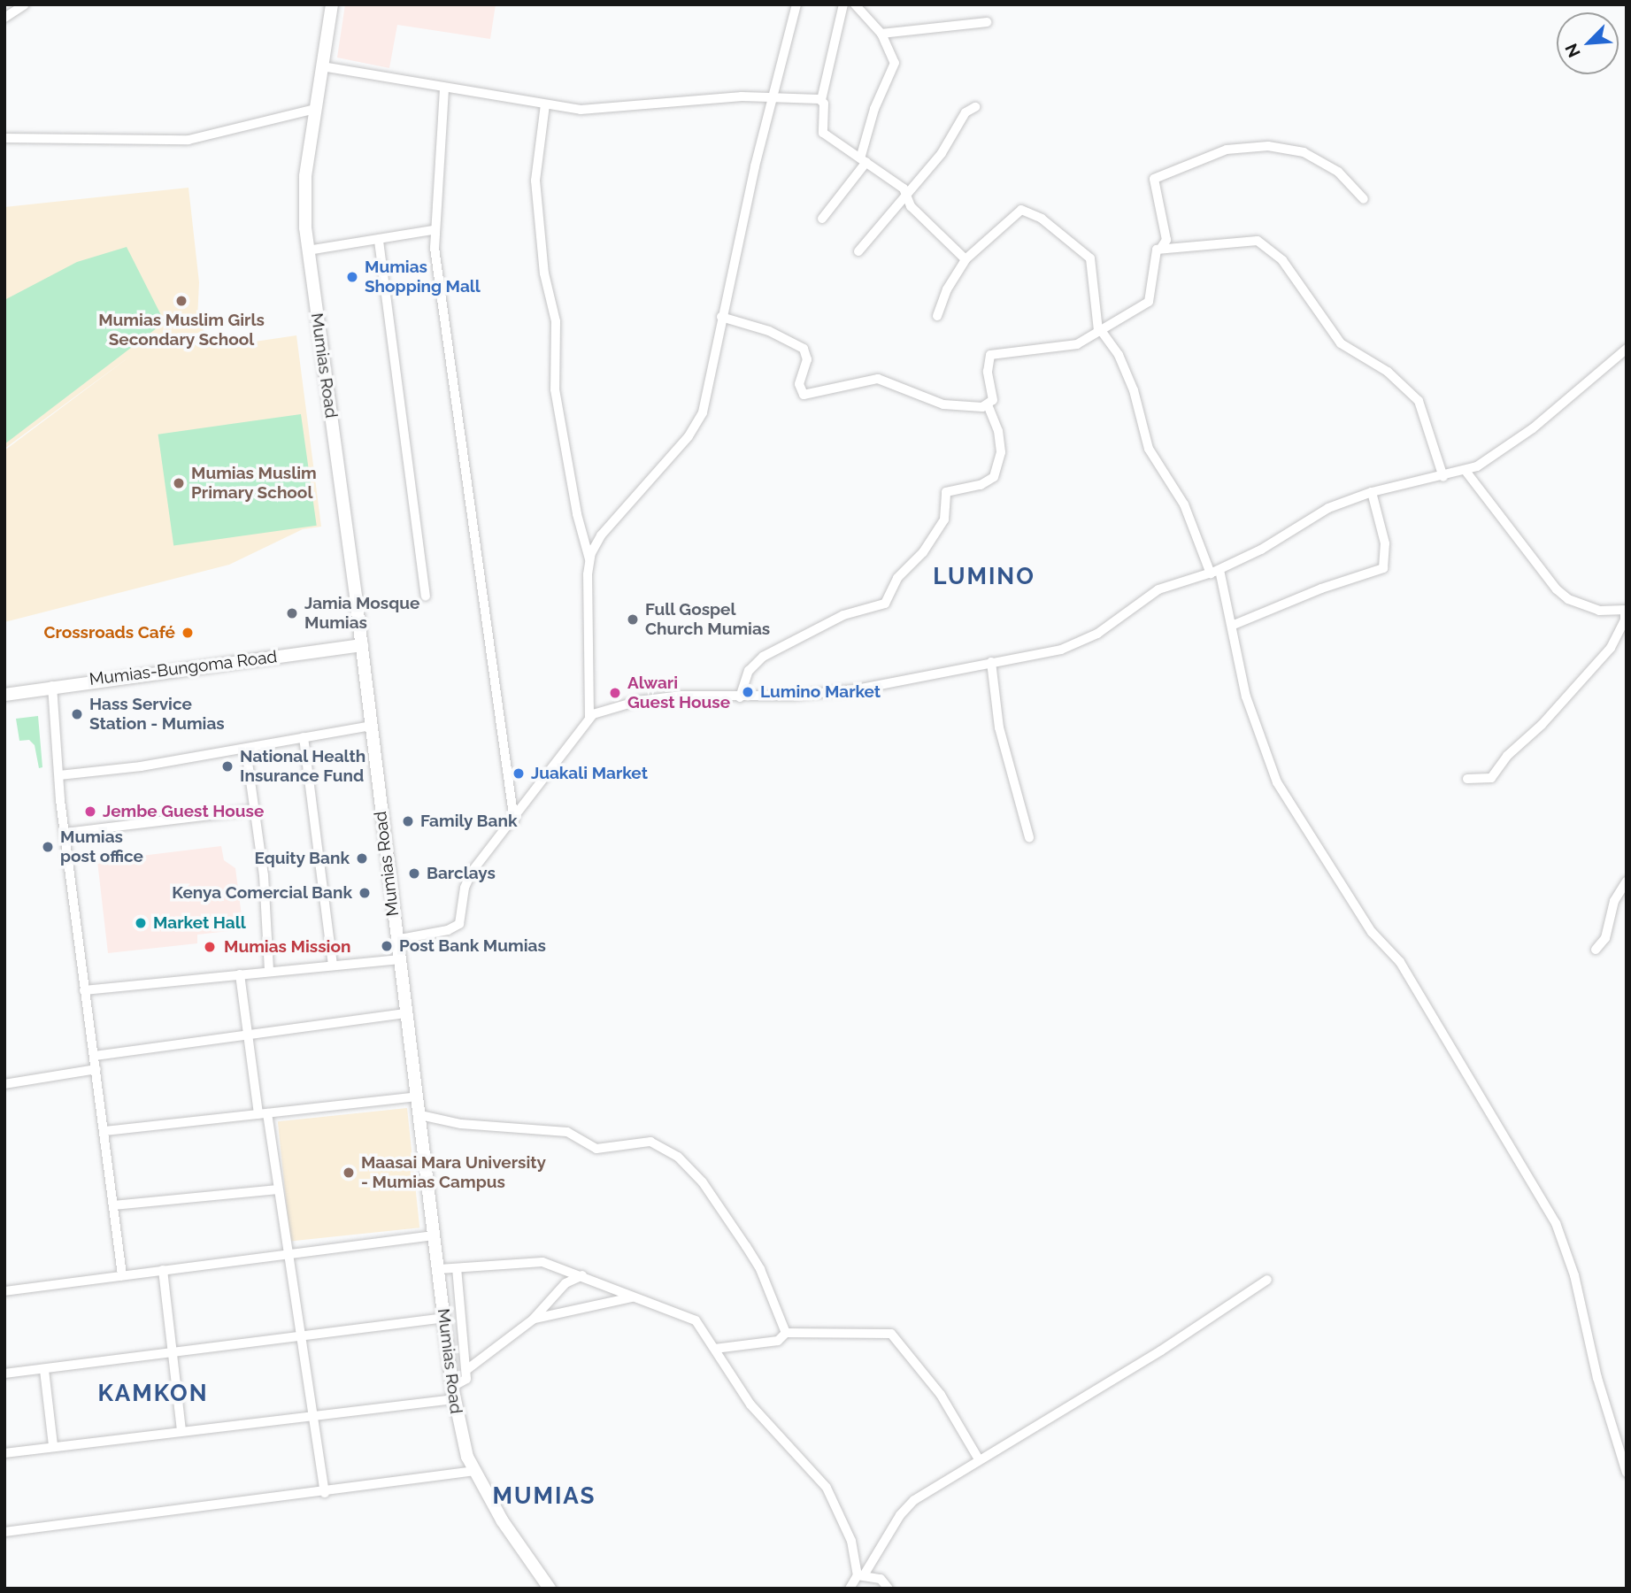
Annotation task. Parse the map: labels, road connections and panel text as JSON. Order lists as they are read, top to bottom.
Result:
{
  "streets": {
    "street": ["Mumias Road", "Mumias-Bungoma Road"]
  },
  "crossings": [
    ["Mumias Road", "Mumias-Bungoma Road"]
  ],
  "districts": ["LUMINO", "KAMKON", "MUMIAS"],
  "places": [
    "Mumias Shopping Mall",
    "Mumias Muslim Girls Secondary School",
    "Mumias Muslim Primary School",
    "Jamia Mosque Mumias",
    "Full Gospel Church Mumias",
    "Crossroads Café",
    "Lumino Market",
    "Alwari Guest House",
    "Hass Service Station - Mumias",
    "National Health Insurance Fund",
    "Juakali Market",
    "Jembe Guest House",
    "Family Bank",
    "Mumias post office",
    "Equity Bank",
    "Barclays",
    "Kenya Comercial Bank",
    "Market Hall",
    "Post Bank Mumias",
    "Mumias Mission",
    "Maasai Mara University - Mumias Campus"
  ],
  "north": "bottom left"
}
